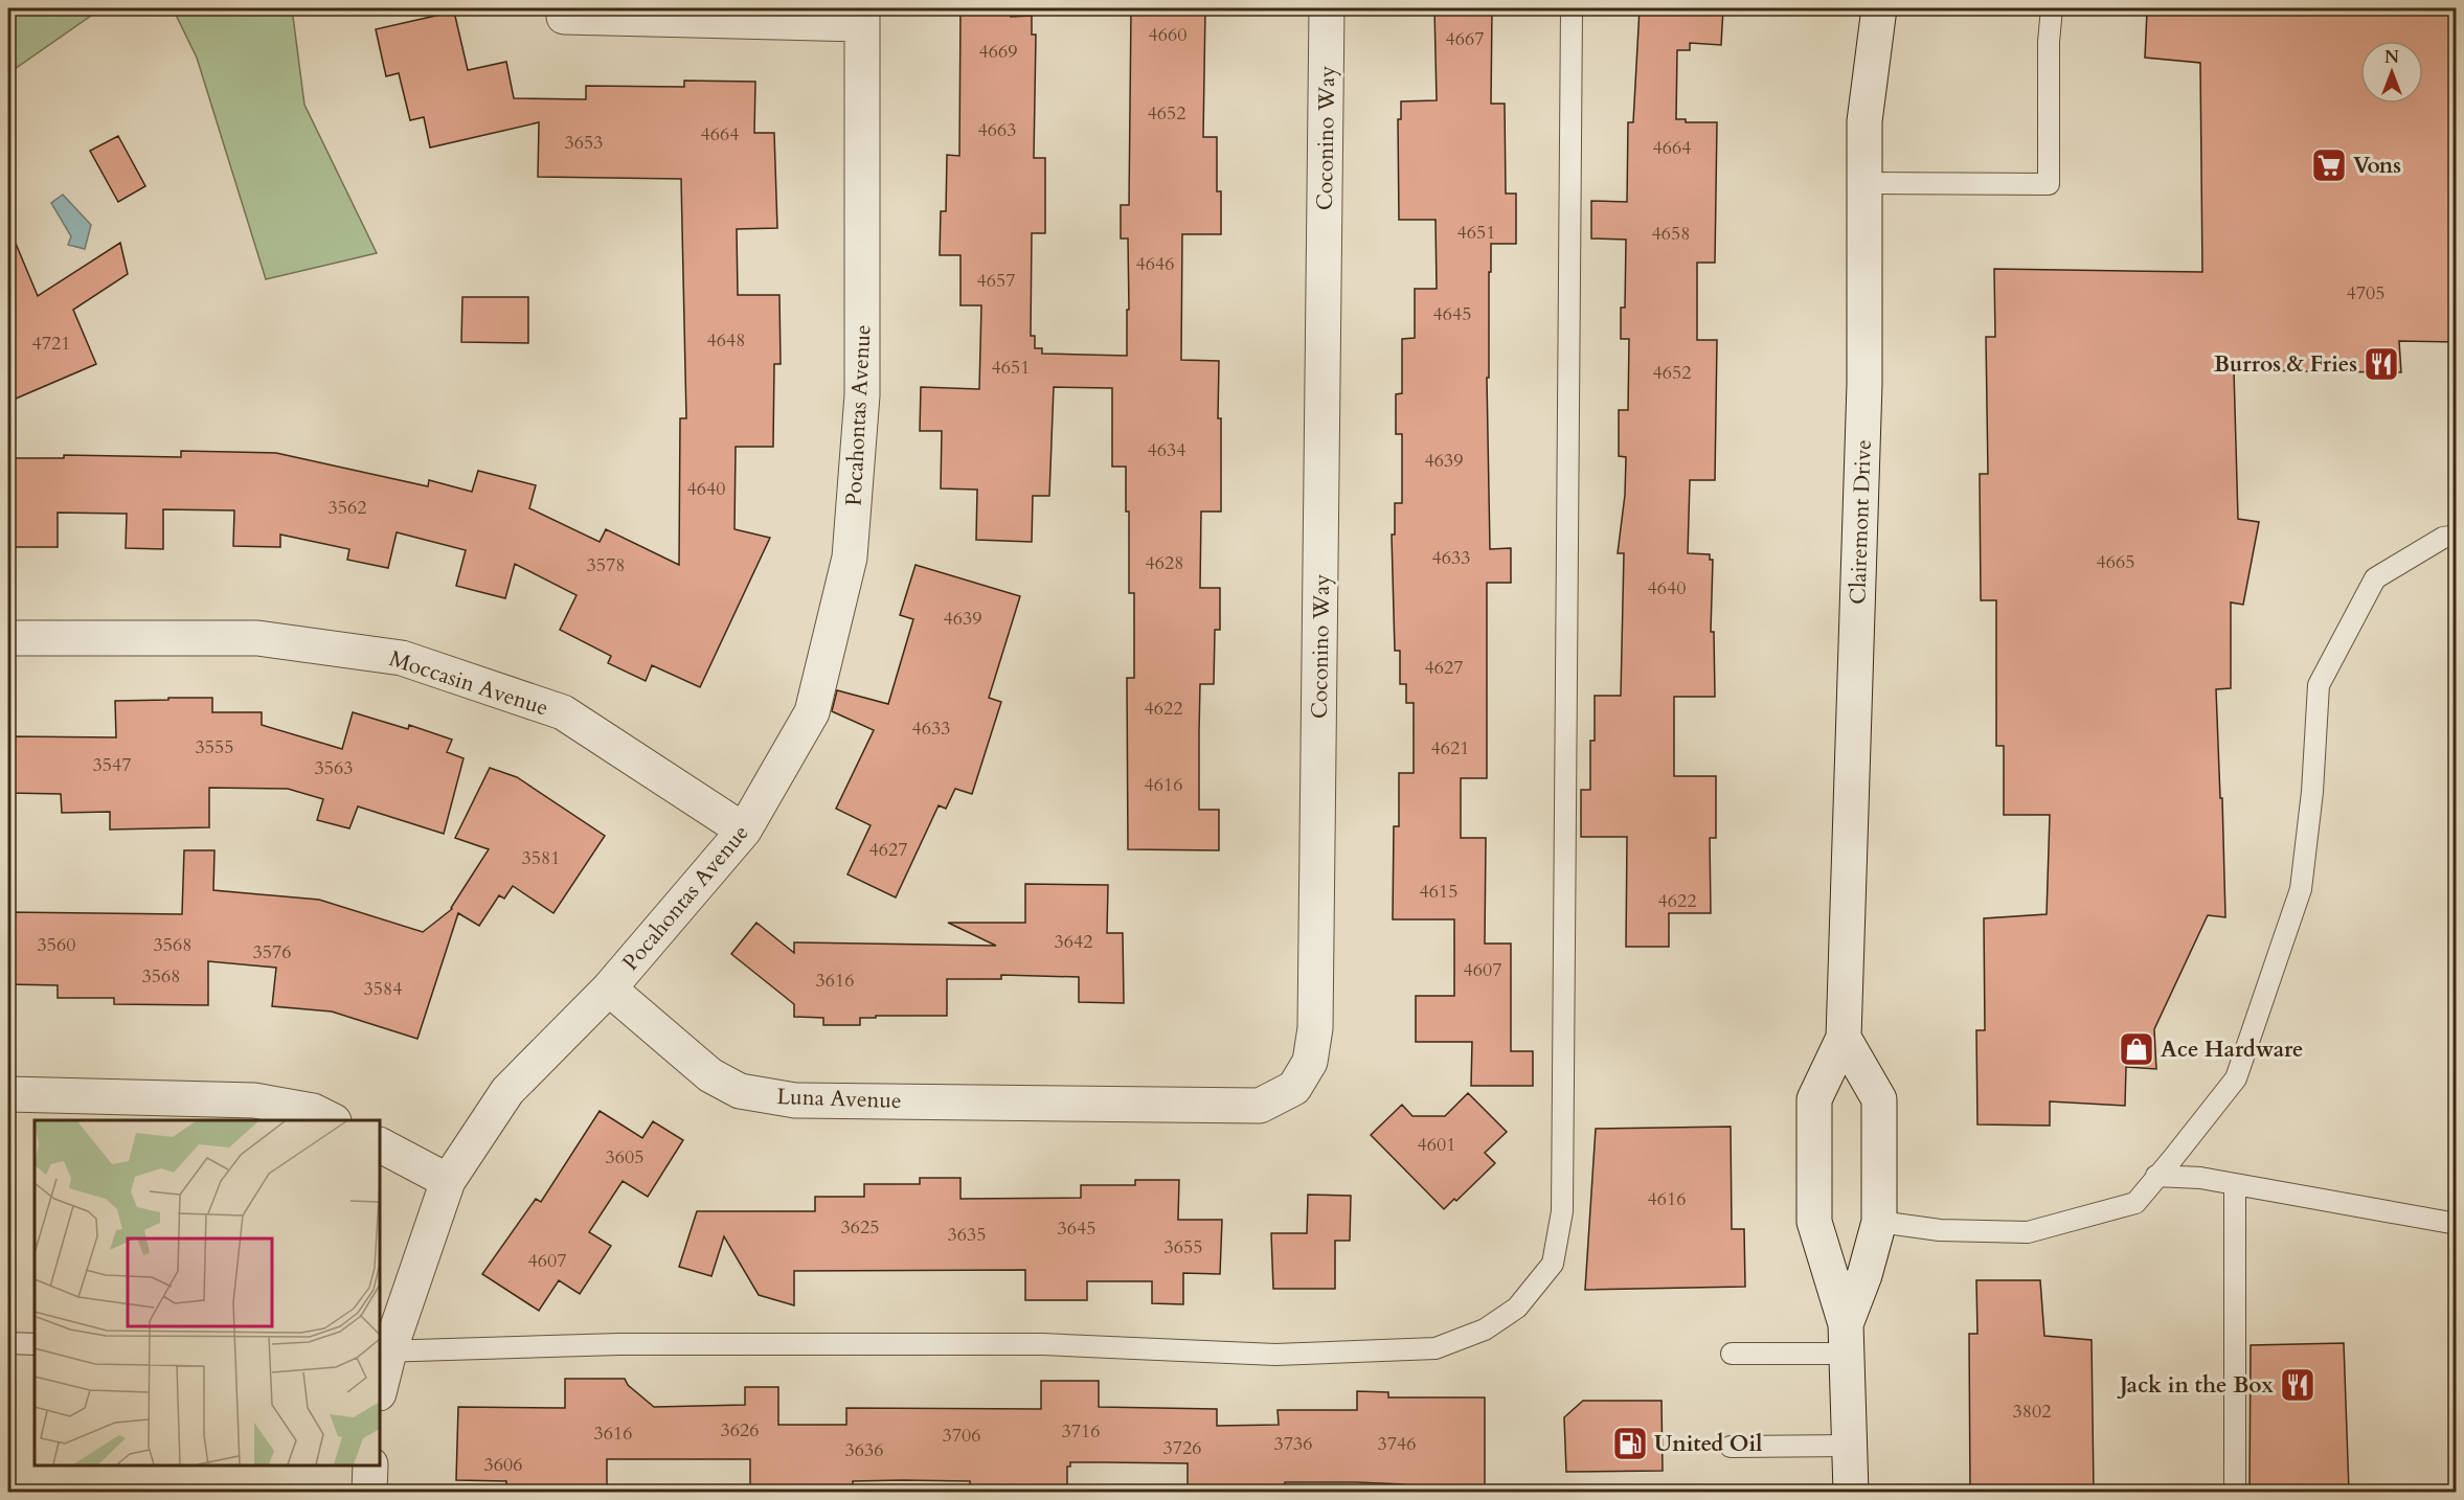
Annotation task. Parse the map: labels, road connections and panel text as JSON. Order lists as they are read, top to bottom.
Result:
{
  "streets": {
    "street": [
      "Coconino Way",
      "Pocahontas Avenue",
      "Clairemont Drive",
      "Moccasin Avenue",
      "Luna Avenue"
    ]
  },
  "crossings": [
    ["Coconino Way", "Luna Avenue"],
    ["Pocahontas Avenue", "Moccasin Avenue"],
    ["Pocahontas Avenue", "Luna Avenue"]
  ],
  "places": {
    "supermarket": ["Vons"],
    "restaurant": ["Burros & Fries", "Jack in the Box"],
    "shop": ["Ace Hardware"],
    "fuel station": ["United Oil"]
  },
  "house_numbers": [
    "4660",
    "4667",
    "4669",
    "4652",
    "4663",
    "4664",
    "3653",
    "4664",
    "4651",
    "4658",
    "4646",
    "4657",
    "4705",
    "4645",
    "4648",
    "4721",
    "4651",
    "4652",
    "4634",
    "4639",
    "4640",
    "3562",
    "4633",
    "4665",
    "4628",
    "3578",
    "4640",
    "4639",
    "4627",
    "4622",
    "4633",
    "3555",
    "4621",
    "3547",
    "3563",
    "4616",
    "4627",
    "3581",
    "4615",
    "4622",
    "3642",
    "3560",
    "3568",
    "3576",
    "4607",
    "3568",
    "3616",
    "3584",
    "4601",
    "3605",
    "4616",
    "3625",
    "3645",
    "3635",
    "3655",
    "4607",
    "3802",
    "3626",
    "3716",
    "3616",
    "3706",
    "3736",
    "3746",
    "3726",
    "3636",
    "3606"
  ],
  "north": "top"
}
